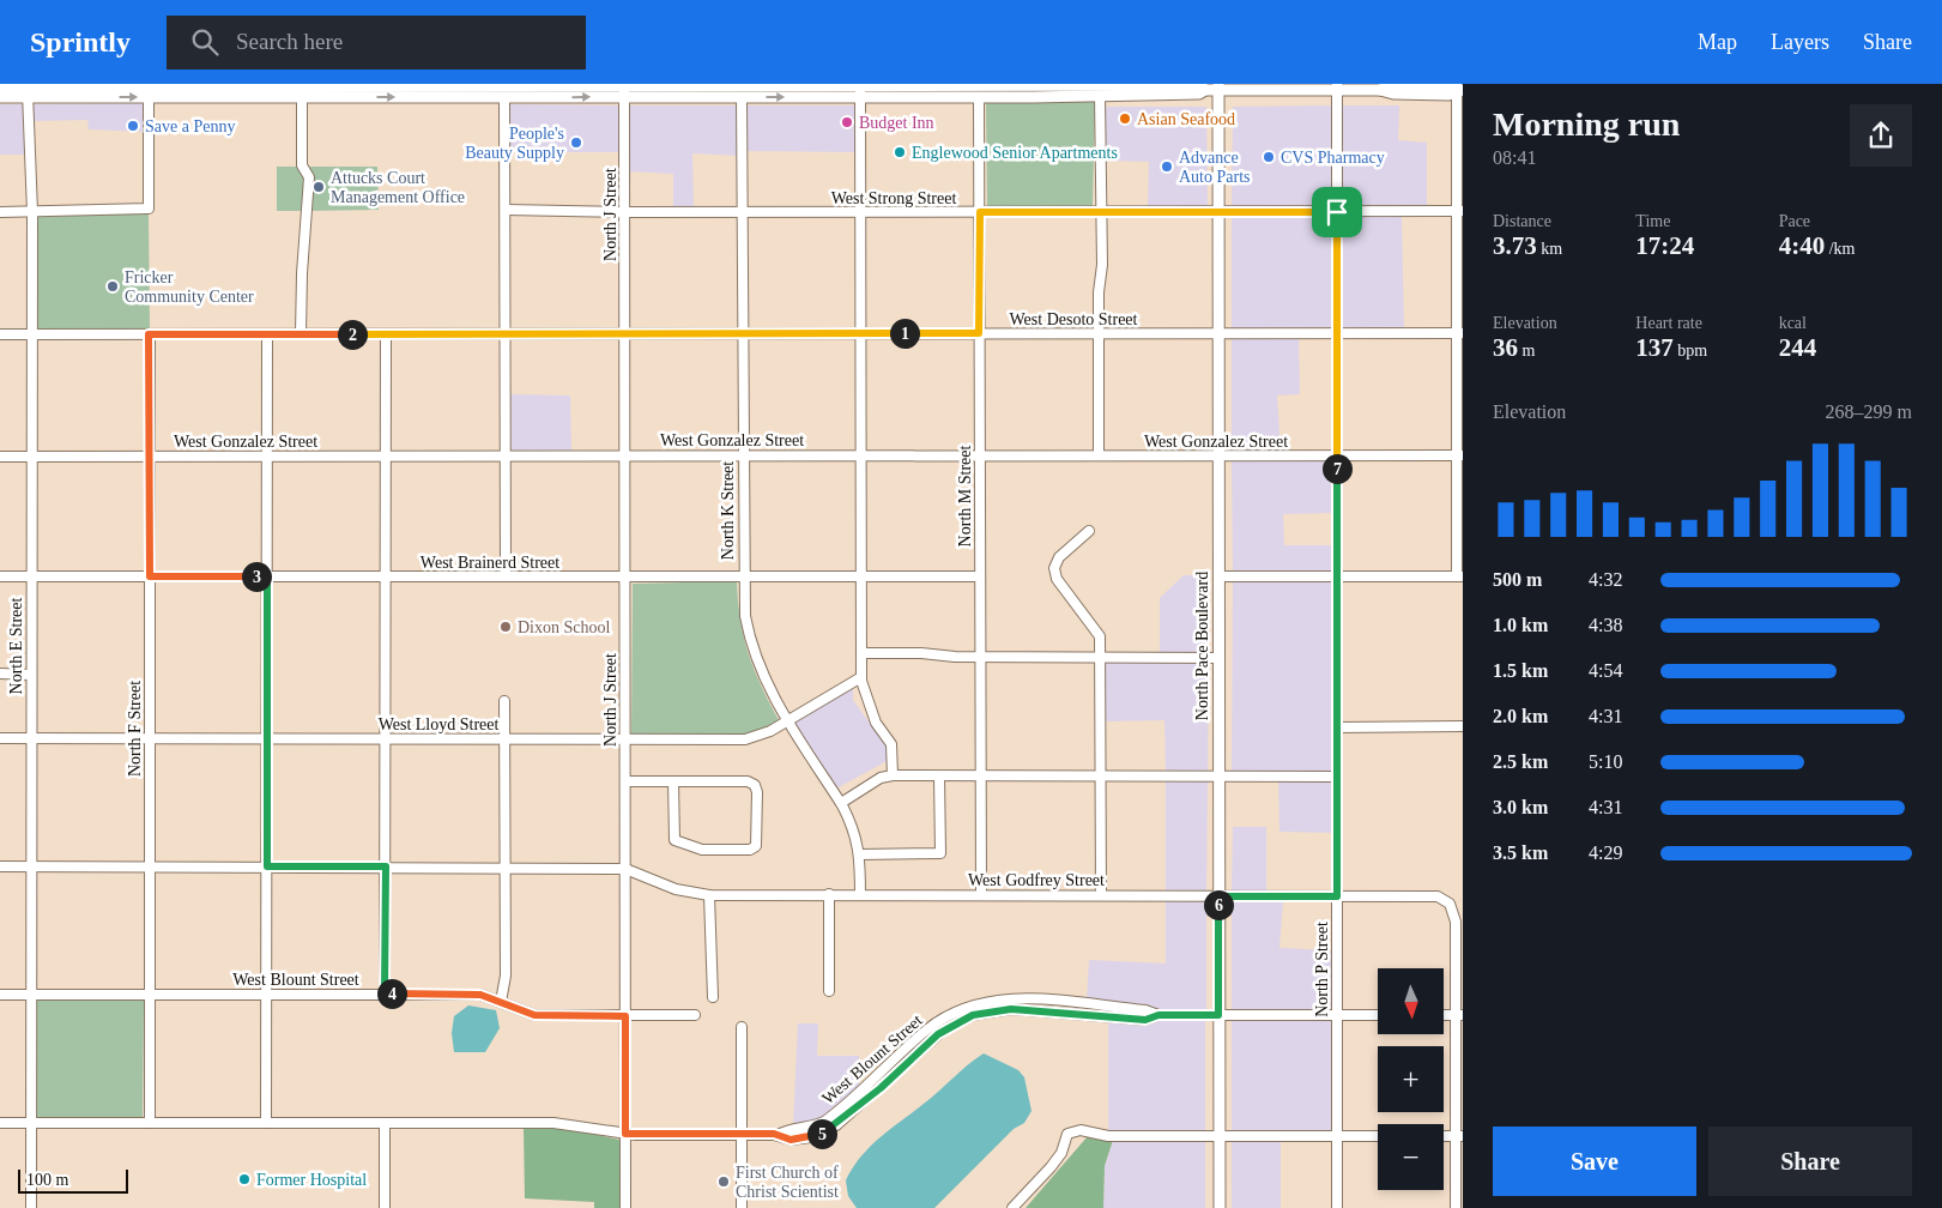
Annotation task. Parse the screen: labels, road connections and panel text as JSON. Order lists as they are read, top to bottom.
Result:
{
  "streets": {
    "main road": ["North Pace Boulevard"],
    "street": [
      "West Strong Street",
      "North J Street",
      "West Desoto Street",
      "West Gonzalez Street",
      "North M Street",
      "North K Street",
      "West Brainerd Street",
      "North E Street",
      "West Lloyd Street",
      "North F Street",
      "West Godfrey Street",
      "North P Street",
      "West Blount Street"
    ]
  },
  "crossings": [
    ["West Strong Street", "North J Street"],
    ["West Strong Street", "North M Street"],
    ["West Strong Street", "North K Street"],
    ["West Strong Street", "North Pace Boulevard"],
    ["West Strong Street", "North P Street"],
    ["North J Street", "West Desoto Street"],
    ["North J Street", "West Gonzalez Street"],
    ["North J Street", "West Brainerd Street"],
    ["North J Street", "West Lloyd Street"],
    ["North J Street", "West Godfrey Street"],
    ["North J Street", "West Blount Street"],
    ["West Desoto Street", "North M Street"],
    ["West Desoto Street", "North K Street"],
    ["West Desoto Street", "North E Street"],
    ["West Desoto Street", "North Pace Boulevard"],
    ["West Desoto Street", "North F Street"],
    ["West Desoto Street", "North P Street"],
    ["West Gonzalez Street", "North M Street"],
    ["West Gonzalez Street", "North K Street"],
    ["West Gonzalez Street", "North E Street"],
    ["West Gonzalez Street", "North Pace Boulevard"],
    ["West Gonzalez Street", "North F Street"],
    ["West Gonzalez Street", "North P Street"],
    ["North M Street", "West Brainerd Street"],
    ["North M Street", "West Godfrey Street"],
    ["North K Street", "West Brainerd Street"],
    ["North K Street", "West Lloyd Street"],
    ["North K Street", "West Godfrey Street"],
    ["West Brainerd Street", "North E Street"],
    ["West Brainerd Street", "North F Street"],
    ["North E Street", "West Lloyd Street"],
    ["North E Street", "West Blount Street"],
    ["North Pace Boulevard", "West Godfrey Street"],
    ["North Pace Boulevard", "West Blount Street"],
    ["West Lloyd Street", "North F Street"],
    ["North F Street", "West Blount Street"],
    ["West Godfrey Street", "North P Street"],
    ["North P Street", "West Blount Street"]
  ],
  "places": [
    "Asian Seafood",
    "Budget Inn",
    "Save a Penny",
    "People's Beauty Supply",
    "Englewood Senior Apartments",
    "CVS Pharmacy",
    "Advance Auto Parts",
    "Attucks Court Management Office",
    "Fricker Community Center",
    "Dixon School",
    "Former Hospital",
    "First Church of Christ Scientist"
  ],
  "scale_bar": "100 m",
  "north": "bottom",
  "page": {
    "header": "Sprintly",
    "search": "Search here",
    "nav": ["Map", "Layers", "Share"],
    "heading": ["Morning run", "08:41"],
    "stats": [
      ["Distance", "3.73 km"],
      ["Time", "17:24"],
      ["Pace", "4:40 /km"],
      ["Elevation", "36 m"],
      ["Heart rate", "137 bpm"],
      ["kcal", "244"]
    ],
    "pins": [
      "1",
      "2",
      "7",
      "3",
      "6",
      "4",
      "5"
    ],
    "chart": ["Elevation", "268–299 m"],
    "list": [
      {
        "name": "500 m",
        "note": "4:32"
      },
      {
        "name": "1.0 km",
        "note": "4:38"
      },
      {
        "name": "1.5 km",
        "note": "4:54"
      },
      {
        "name": "2.0 km",
        "note": "4:31"
      },
      {
        "name": "2.5 km",
        "note": "5:10"
      },
      {
        "name": "3.0 km",
        "note": "4:31"
      },
      {
        "name": "3.5 km",
        "note": "4:29"
      }
    ],
    "map_buttons": ["+", "−"],
    "buttons": ["Save", "Share"],
    "scale": "100 m"
  }
}
